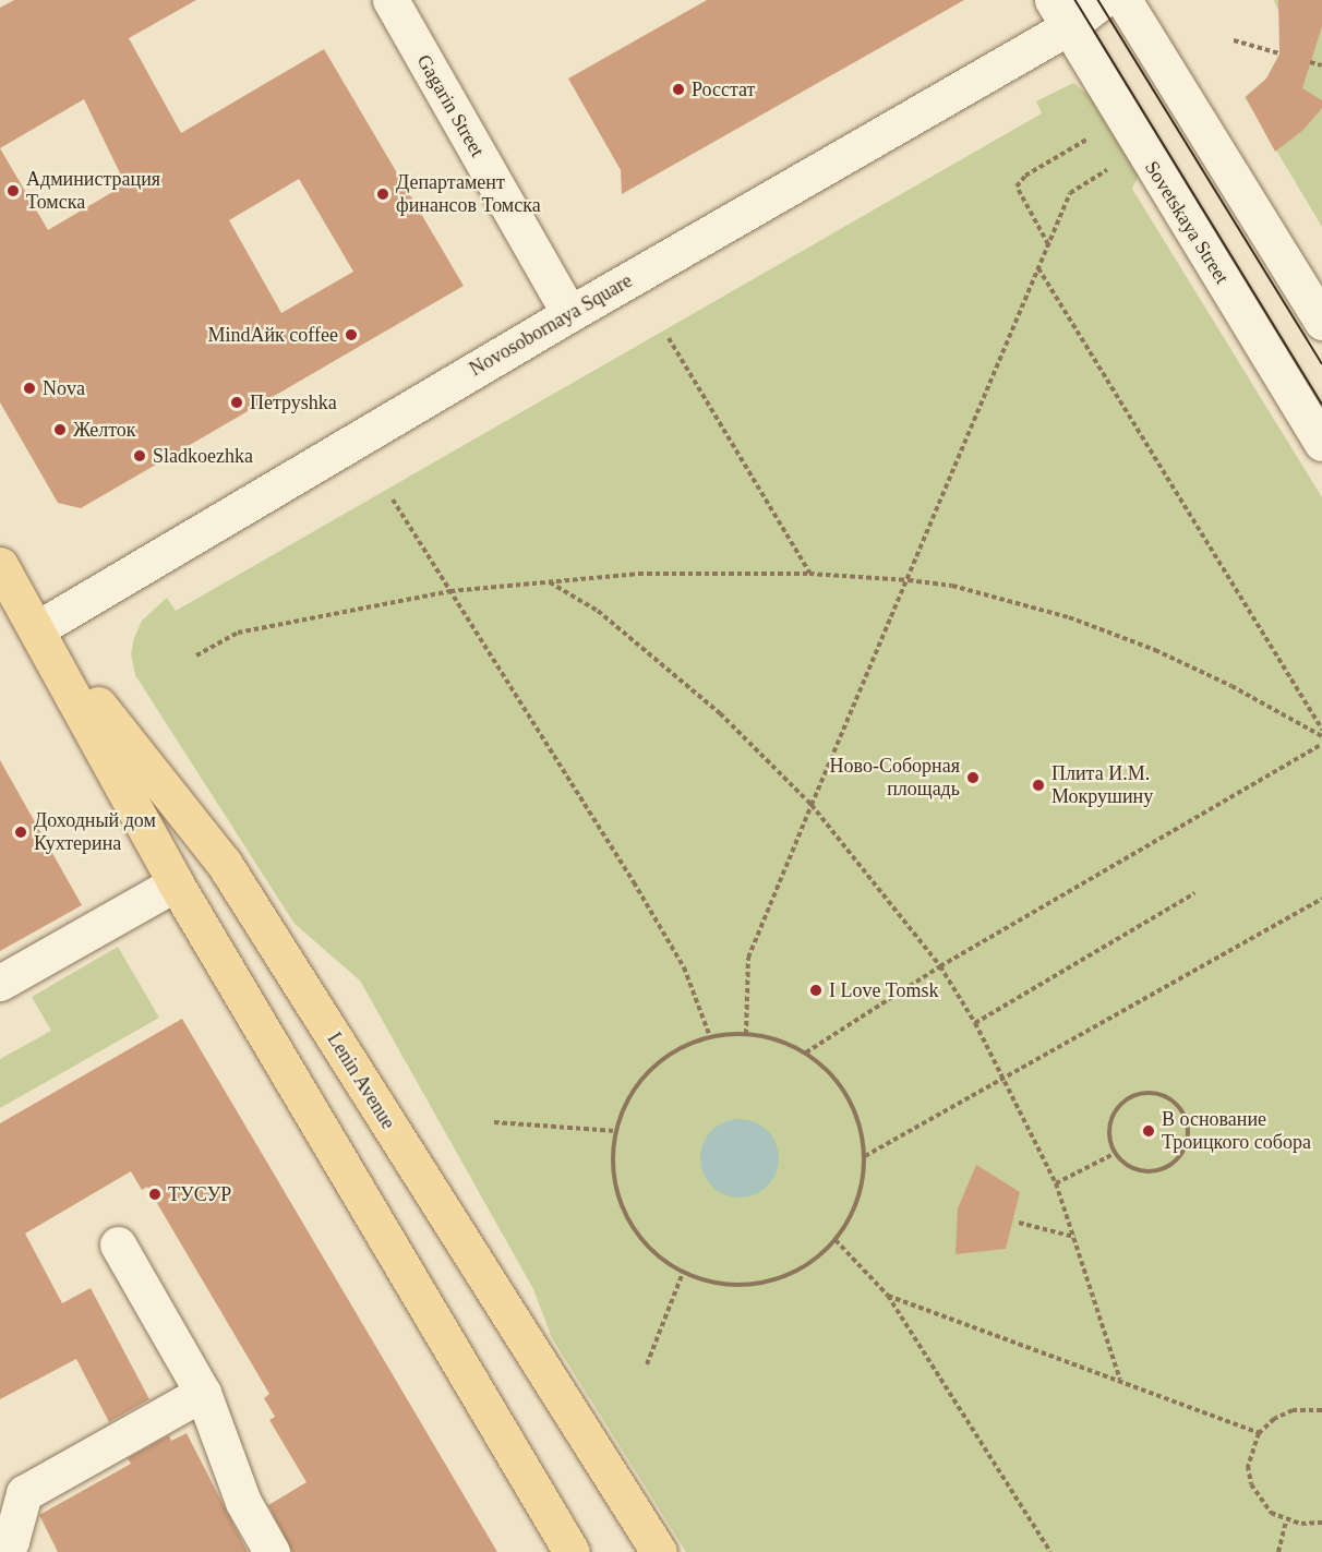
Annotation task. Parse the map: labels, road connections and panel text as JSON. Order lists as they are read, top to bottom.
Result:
{
  "streets": {
    "main road": ["Lenin Avenue"],
    "street": ["Gagarin Street", "Sovetskaya Street", "Novosobornaya Square"]
  },
  "crossings": [
    ["Gagarin Street", "Novosobornaya Square"],
    ["Sovetskaya Street", "Novosobornaya Square"],
    ["Novosobornaya Square", "Lenin Avenue"]
  ],
  "places": [
    "Росстат",
    "Администрация Томска",
    "Департамент финансов Томска",
    "MindАйк coffee",
    "Nova",
    "Петруshka",
    "Желток",
    "Sladkoezhka",
    "Ново-Соборная площадь",
    "Плита И.М. Мокрушину",
    "Доходный дом Кухтерина",
    "I Love Tomsk",
    "В основание Троицкого собора",
    "ТУСУР"
  ]
}
